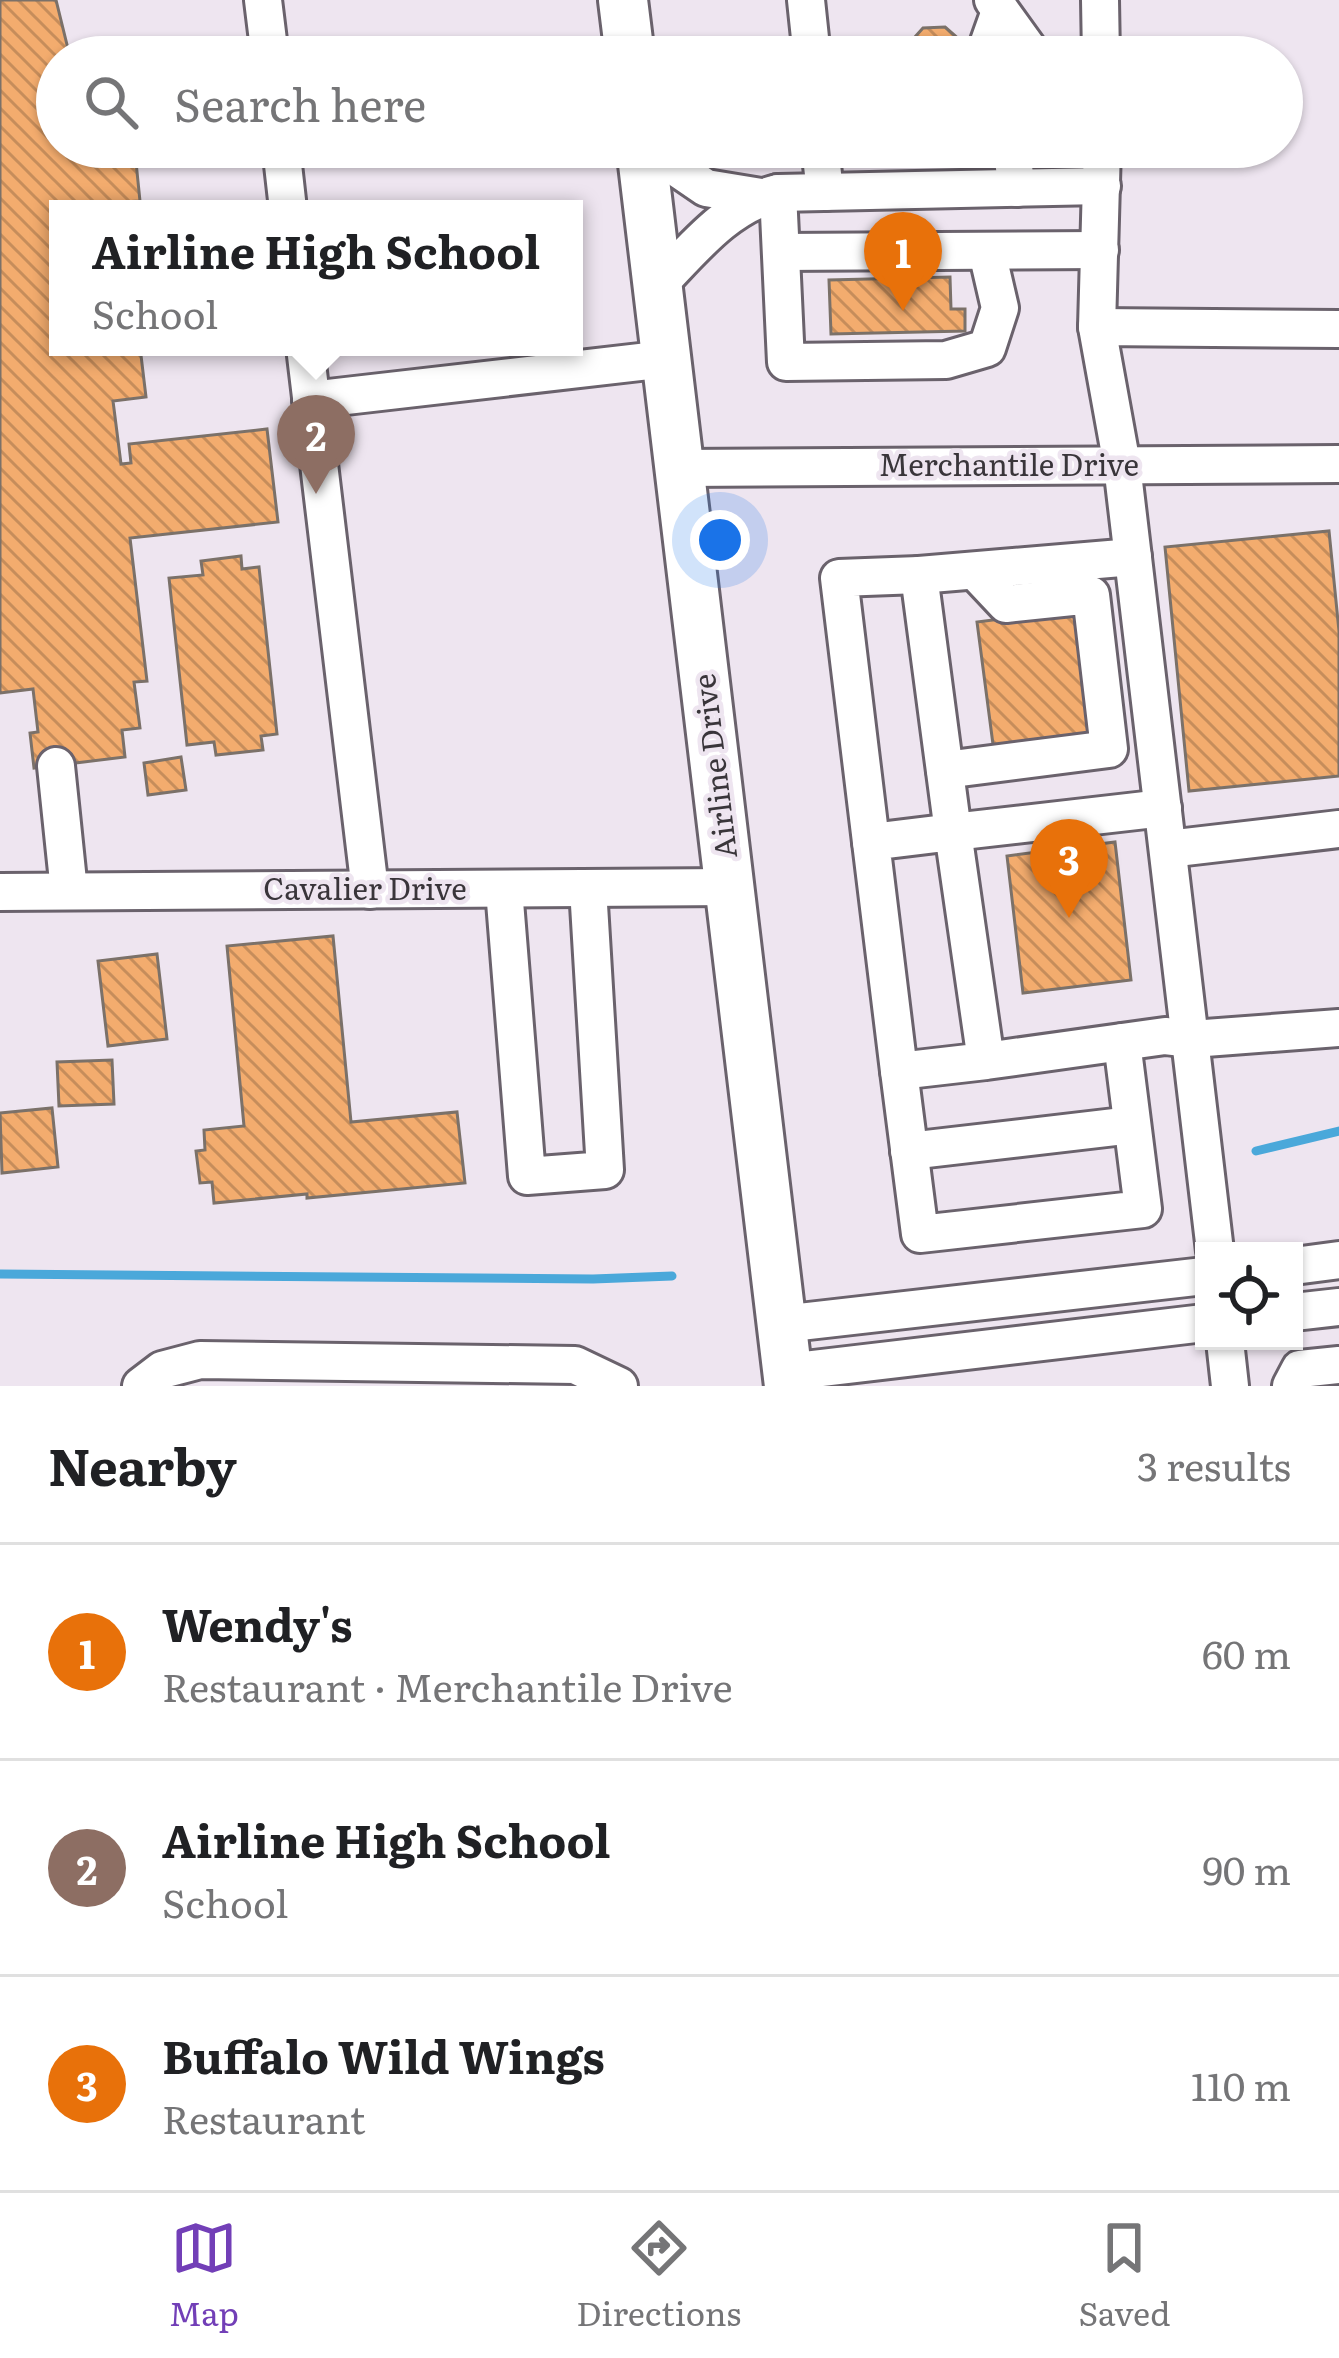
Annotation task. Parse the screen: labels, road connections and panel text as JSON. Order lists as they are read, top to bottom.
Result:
{
  "streets": {
    "main road": ["Airline Drive"],
    "street": ["Merchantile Drive", "Cavalier Drive"]
  },
  "crossings": [
    ["Merchantile Drive", "Airline Drive"],
    ["Airline Drive", "Cavalier Drive"]
  ],
  "page": {
    "search": "Search here",
    "popup": ["Airline High School", "School"],
    "pins": ["1", "2", "3"],
    "heading": ["Nearby", "3 results"],
    "list": [
      {
        "mark": "1",
        "name": "Wendy's",
        "note": "Restaurant · Merchantile Drive",
        "value": "60 m"
      },
      {
        "mark": "2",
        "name": "Airline High School",
        "note": "School",
        "value": "90 m"
      },
      {
        "mark": "3",
        "name": "Buffalo Wild Wings",
        "note": "Restaurant",
        "value": "110 m"
      }
    ],
    "nav": ["Map", "Directions", "Saved"]
  }
}
